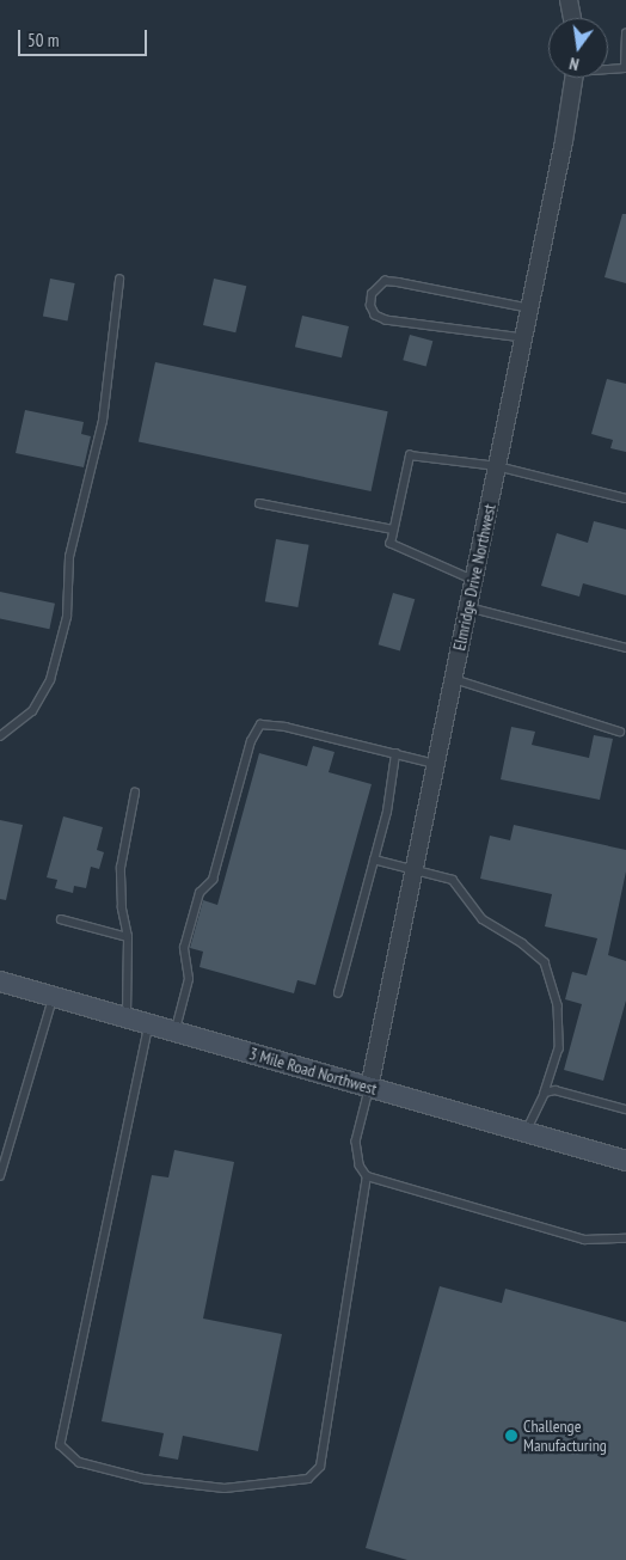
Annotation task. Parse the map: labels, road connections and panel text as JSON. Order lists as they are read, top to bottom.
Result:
{
  "streets": {
    "main road": ["3 Mile Road Northwest"],
    "street": ["Elmridge Drive Northwest"]
  },
  "crossings": [
    ["Elmridge Drive Northwest", "3 Mile Road Northwest"]
  ],
  "places": ["Challenge Manufacturing"],
  "scale_bar": "50 m",
  "north": "bottom"
}
